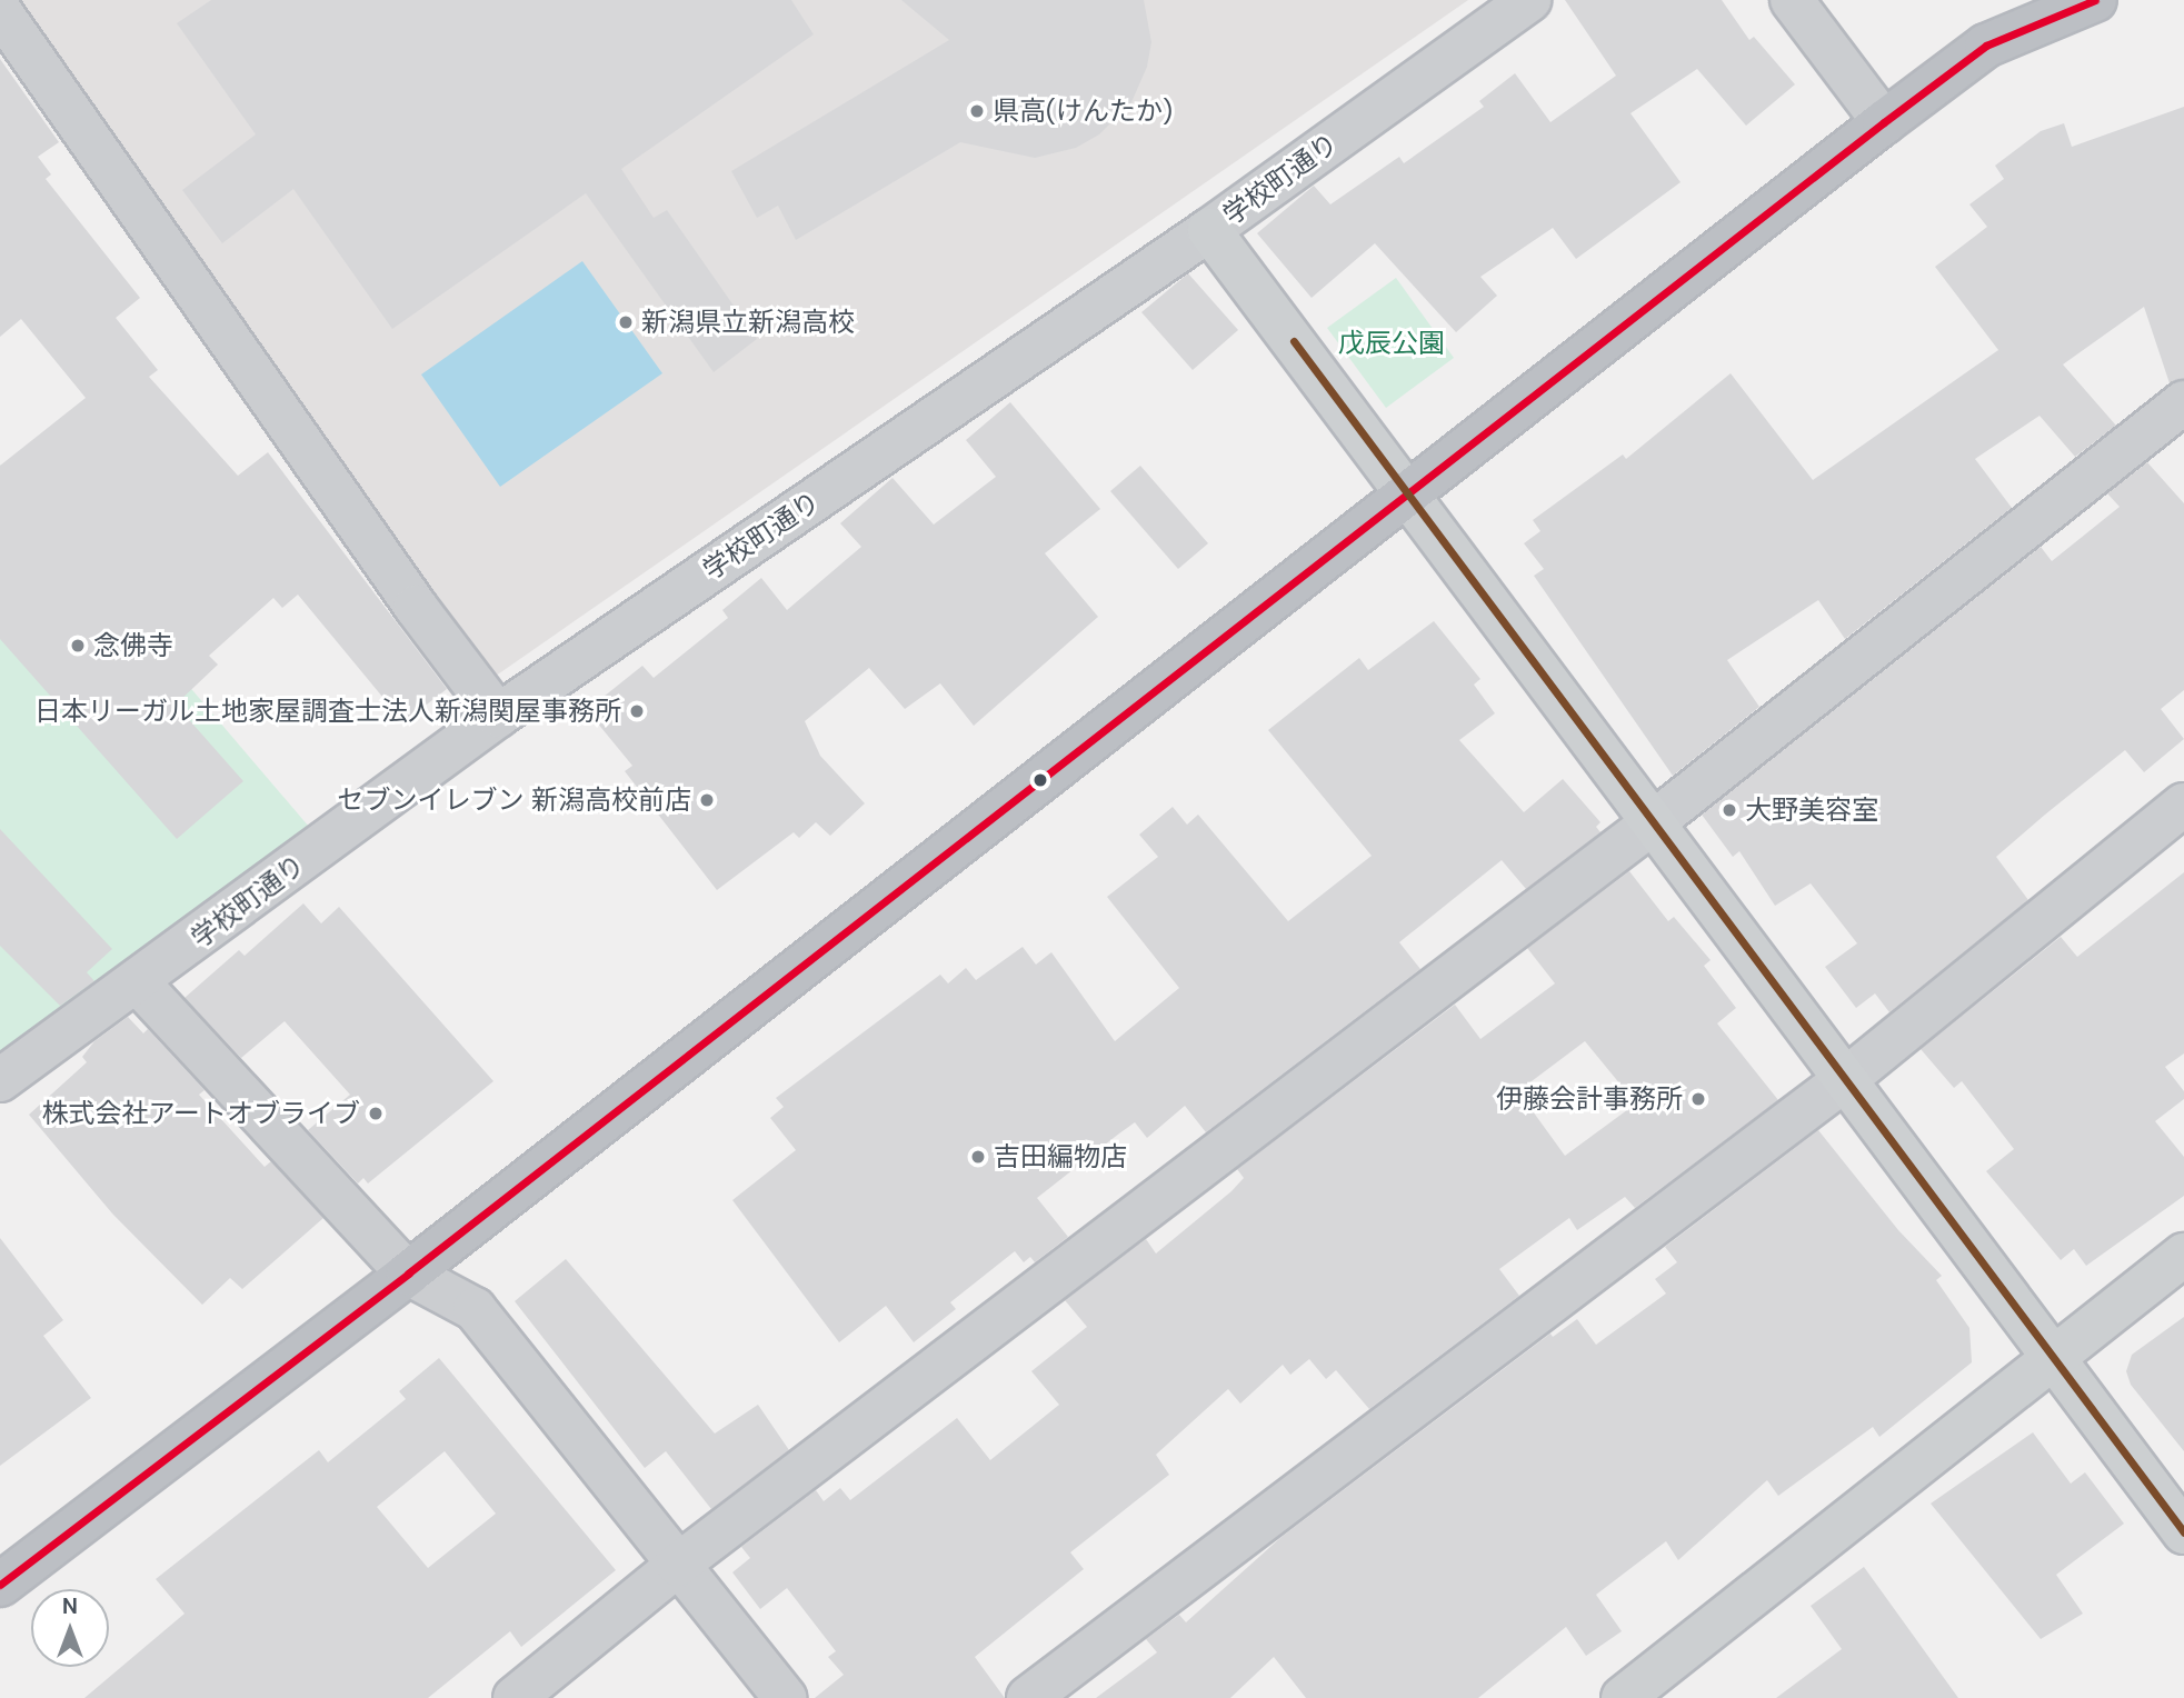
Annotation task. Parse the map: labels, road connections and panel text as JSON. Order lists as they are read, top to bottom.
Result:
{
  "streets": {
    "street": ["学校町通り"]
  },
  "parks": ["戊辰公園"],
  "places": [
    "県高(けんたか)",
    "新潟県立新潟高校",
    "念佛寺",
    "日本リーガル土地家屋調査士法人新潟関屋事務所",
    "セブンイレブン 新潟高校前店",
    "大野美容室",
    "伊藤会計事務所",
    "株式会社アートオブライブ",
    "吉田編物店"
  ],
  "north": "top"
}
